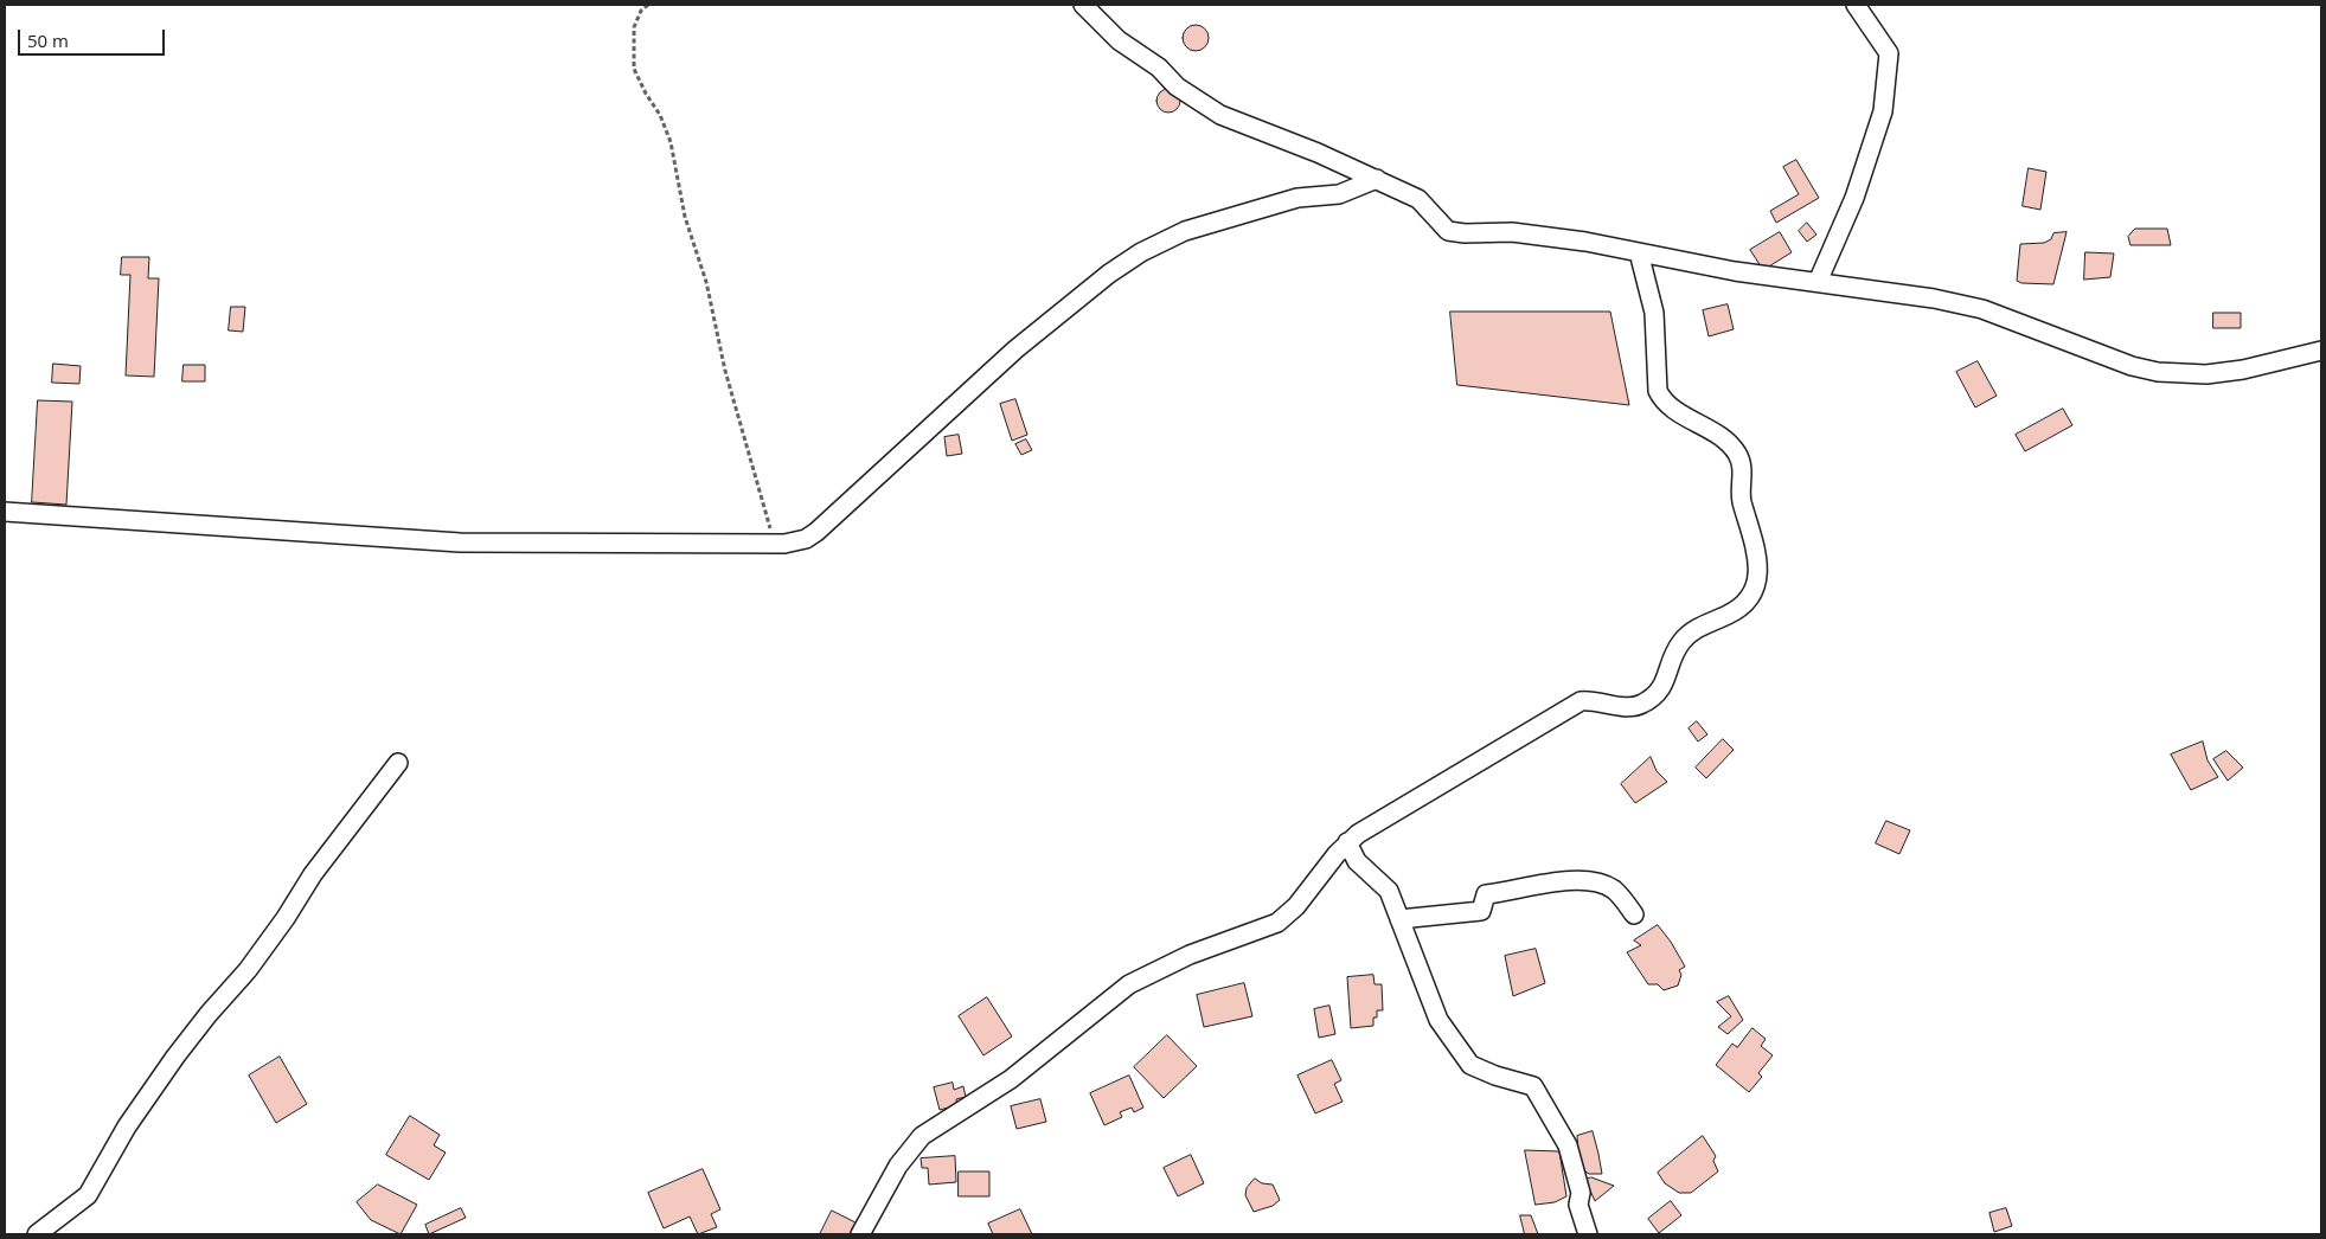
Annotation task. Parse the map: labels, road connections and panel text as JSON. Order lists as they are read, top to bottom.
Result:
{
  "scale_bar": "50 m"
}
